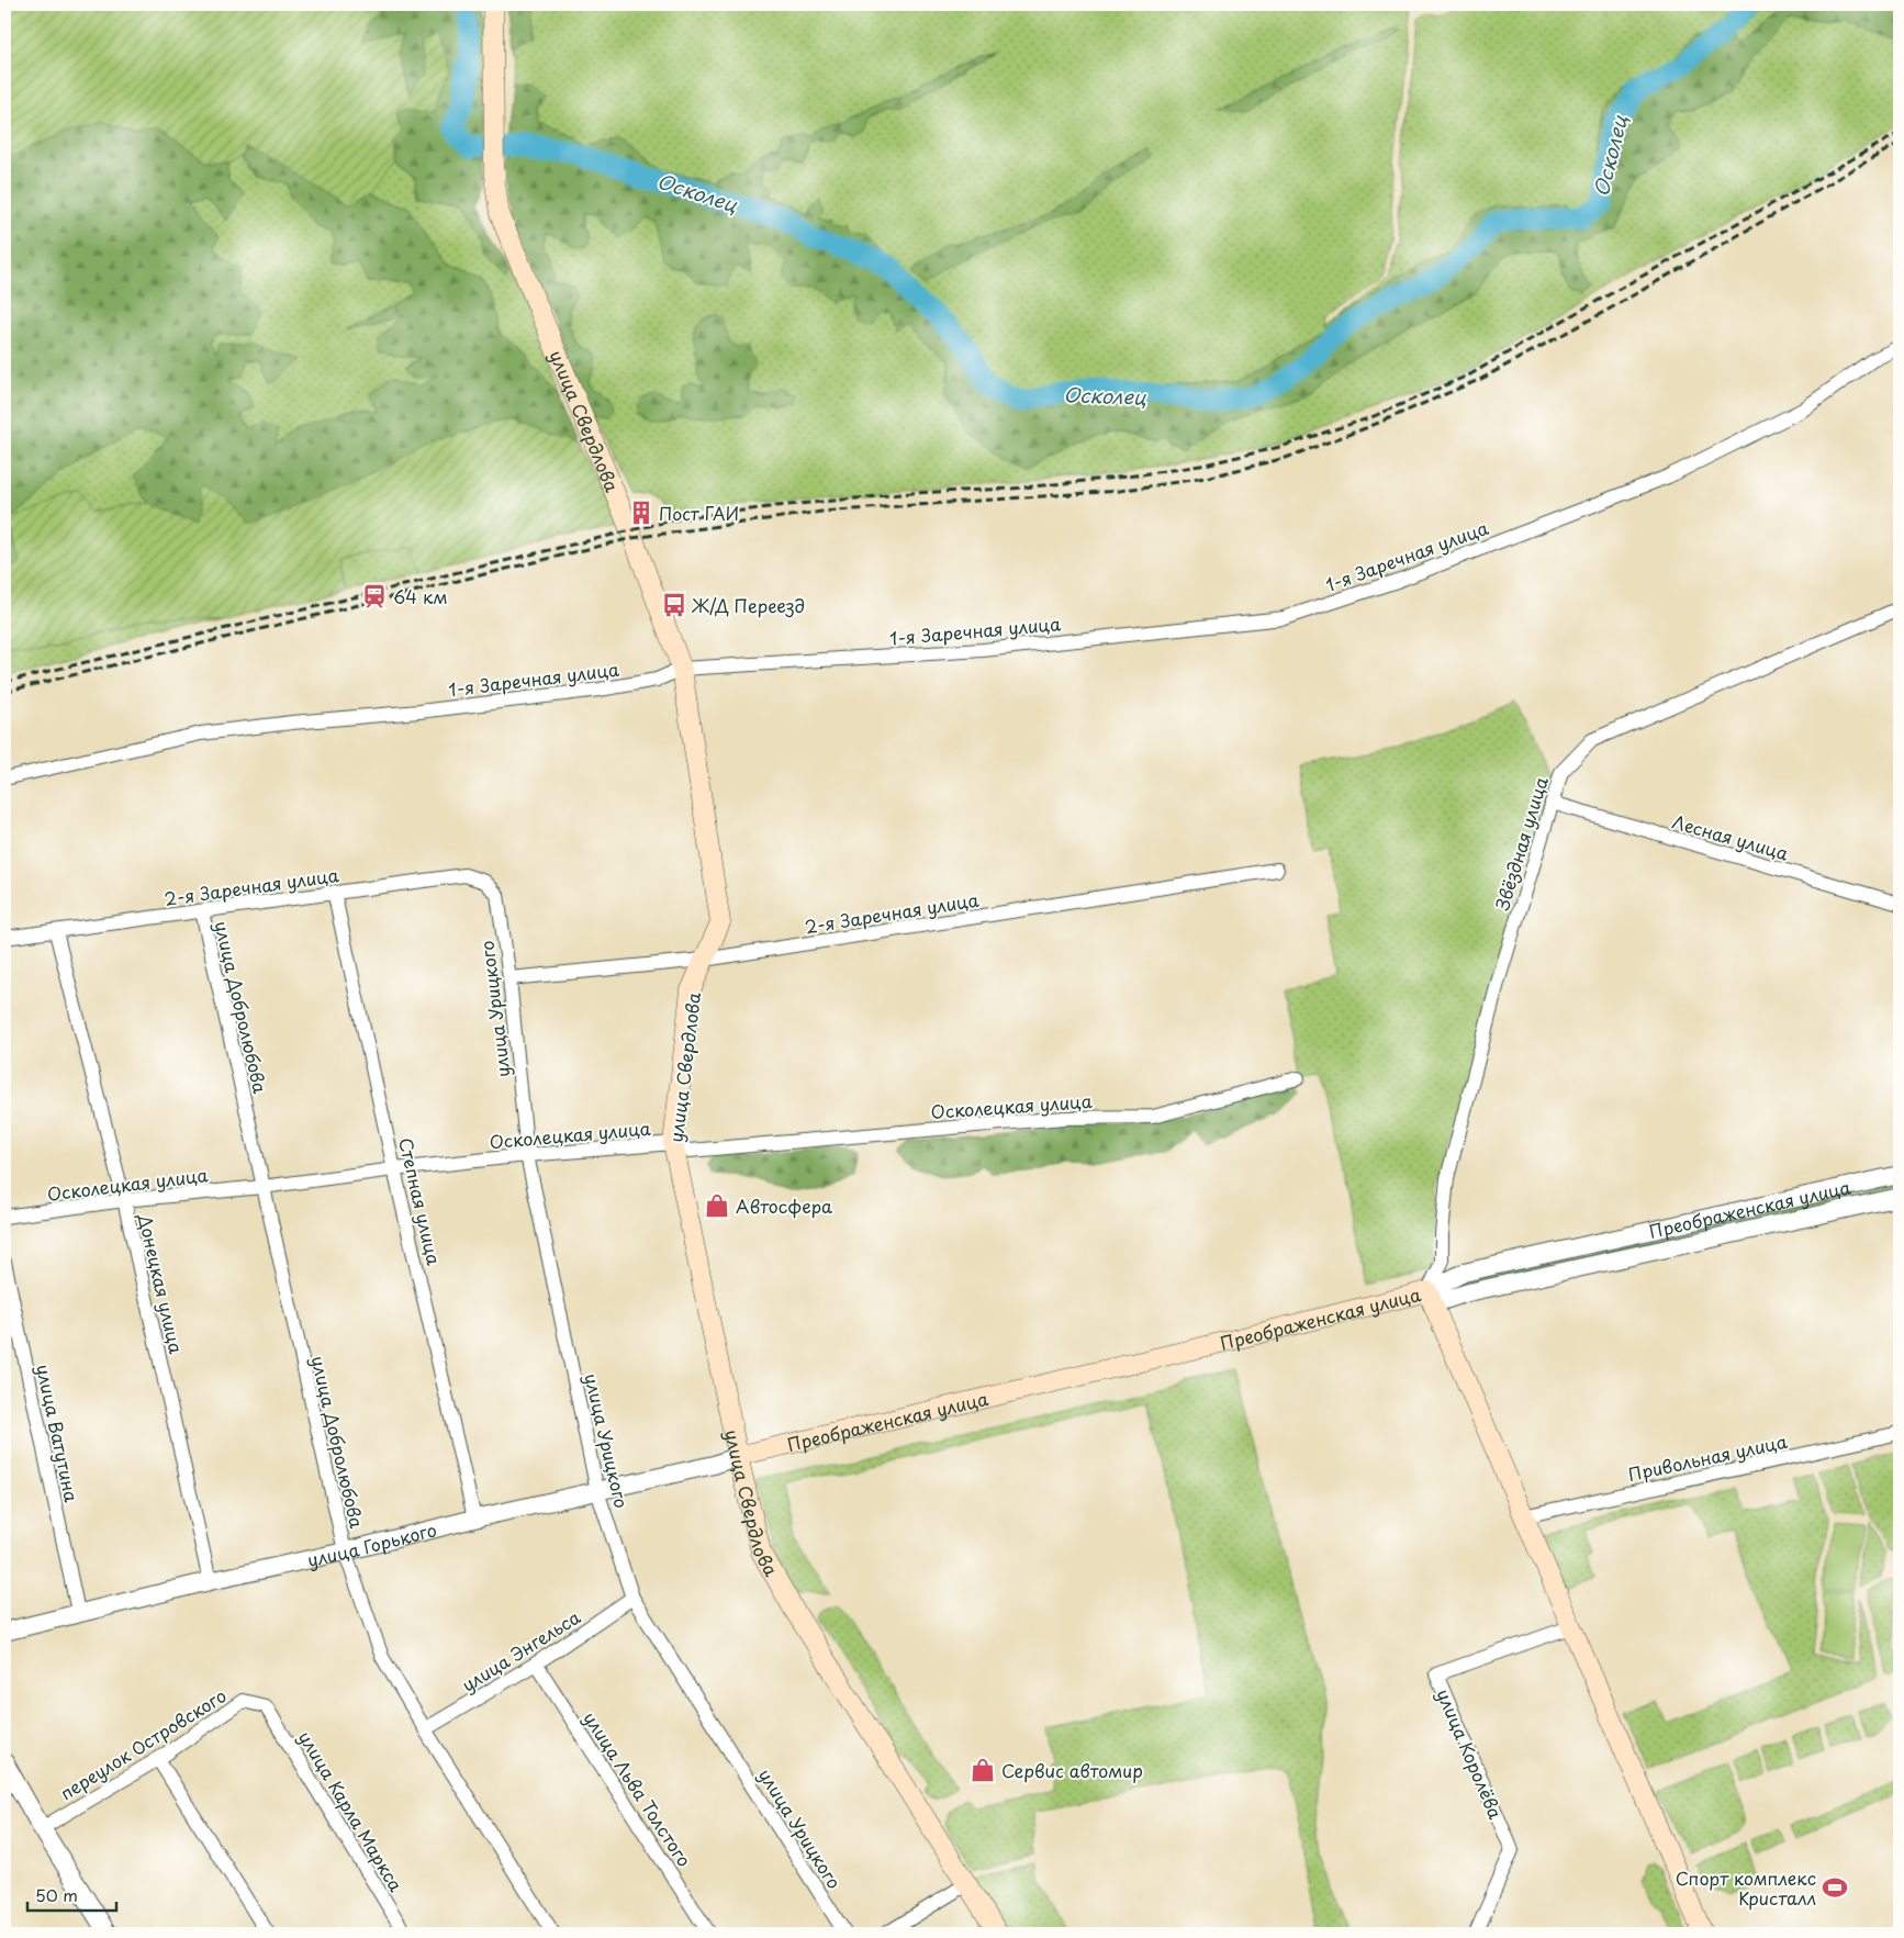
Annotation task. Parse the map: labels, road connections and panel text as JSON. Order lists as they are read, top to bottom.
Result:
{
  "streets": {
    "main road": ["улица Свердлова", "Преображенская улица"],
    "street": [
      "1-я Заречная улица",
      "Лесная улица",
      "Звёздная улица",
      "2-я Заречная улица",
      "улица Добролюбова",
      "улица Урицкого",
      "Осколецкая улица",
      "Степная улица",
      "Донецкая улица",
      "улица Ватутина",
      "Привольная улица",
      "улица Горького",
      "улица Энгельса",
      "переулок Островского",
      "улица Королёва",
      "улица Льва Толстого",
      "улица Карла Маркса"
    ]
  },
  "crossings": [
    ["улица Свердлова", "1-я Заречная улица"],
    ["улица Свердлова", "2-я Заречная улица"],
    ["улица Свердлова", "Осколецкая улица"],
    ["улица Свердлова", "Преображенская улица"],
    ["улица Свердлова", "улица Горького"],
    ["Лесная улица", "Звёздная улица"],
    ["Звёздная улица", "Преображенская улица"],
    ["2-я Заречная улица", "улица Добролюбова"],
    ["2-я Заречная улица", "улица Урицкого"],
    ["2-я Заречная улица", "Степная улица"],
    ["2-я Заречная улица", "Донецкая улица"],
    ["улица Добролюбова", "Осколецкая улица"],
    ["улица Добролюбова", "улица Горького"],
    ["улица Добролюбова", "улица Энгельса"],
    ["улица Урицкого", "Осколецкая улица"],
    ["улица Урицкого", "улица Горького"],
    ["улица Урицкого", "улица Энгельса"],
    ["Осколецкая улица", "Степная улица"],
    ["Осколецкая улица", "Донецкая улица"],
    ["Степная улица", "улица Горького"],
    ["Преображенская улица", "улица Горького"],
    ["Донецкая улица", "улица Горького"],
    ["улица Ватутина", "улица Горького"],
    ["улица Энгельса", "улица Льва Толстого"],
    ["переулок Островского", "улица Карла Маркса"]
  ],
  "water": ["Осколец"],
  "places": {
    "building": ["Пост ГАИ"],
    "station": ["64 км"],
    "bus stop": ["Ж/Д Переезд"],
    "shop": ["Автосфера", "Сервис автомир"],
    "sports": ["Спорт комплекс Кристалл"]
  },
  "scale_bar": "50 m"
}
